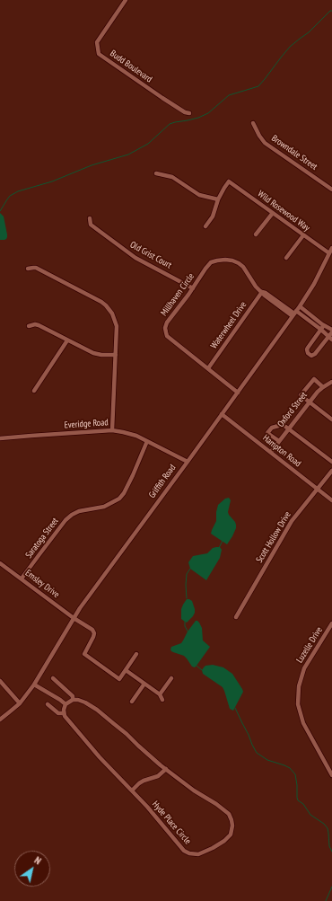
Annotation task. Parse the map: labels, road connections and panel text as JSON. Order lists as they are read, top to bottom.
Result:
{
  "streets": {
    "street": [
      "Budd Boulevard",
      "Browndale Street",
      "Wild Rosewood Way",
      "Old Grist Court",
      "Millhaven Circle",
      "Waterwheel Drive",
      "Oxford Street",
      "Everidge Road",
      "Hampton Road",
      "Griffith Road",
      "Scott Hollow Drive",
      "Saratoga Street",
      "Emsley Drive",
      "Luzelle Drive",
      "Hyde Place Circle"
    ]
  },
  "crossings": [
    ["Wild Rosewood Way", "Griffith Road"],
    ["Old Grist Court", "Millhaven Circle"],
    ["Millhaven Circle", "Waterwheel Drive"],
    ["Millhaven Circle", "Griffith Road"],
    ["Oxford Street", "Hampton Road"],
    ["Everidge Road", "Griffith Road"],
    ["Everidge Road", "Saratoga Street"],
    ["Hampton Road", "Griffith Road"],
    ["Hampton Road", "Scott Hollow Drive"],
    ["Griffith Road", "Emsley Drive"],
    ["Saratoga Street", "Emsley Drive"]
  ],
  "north": "top right"
}
